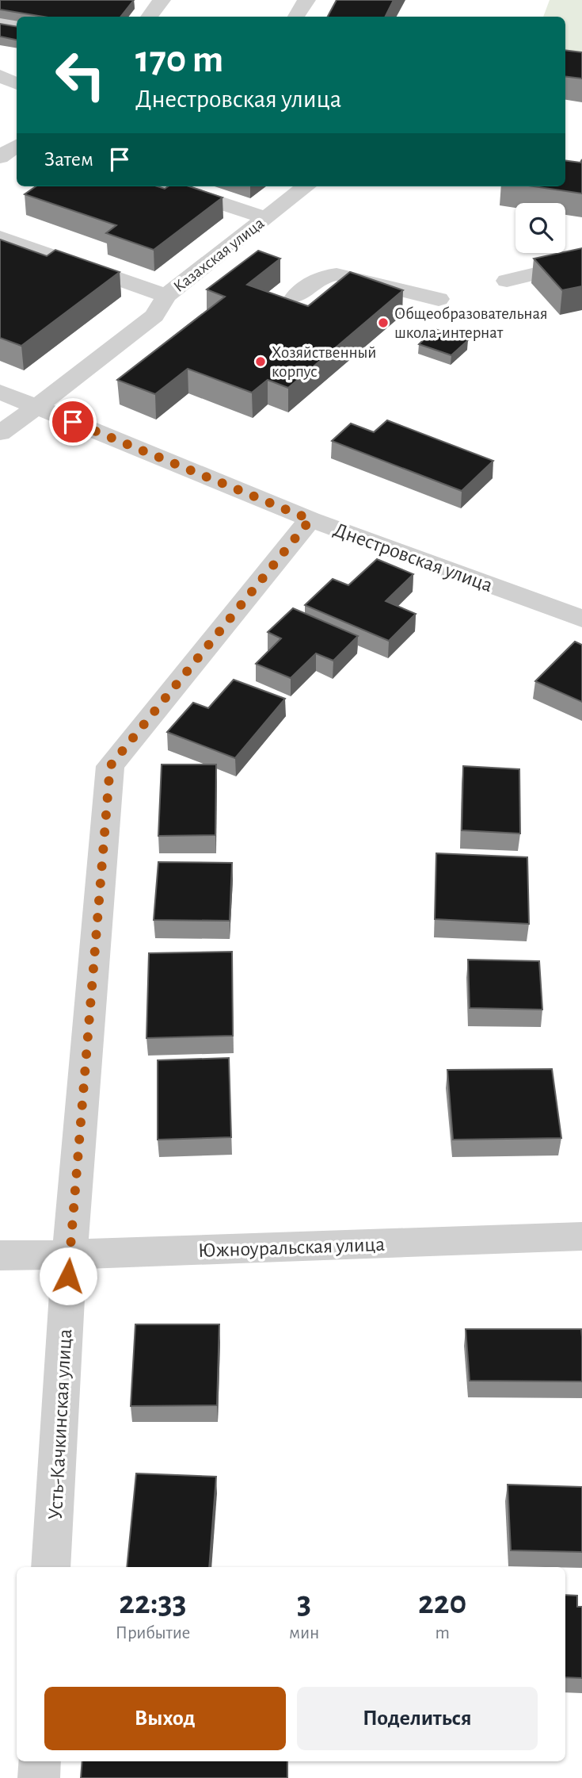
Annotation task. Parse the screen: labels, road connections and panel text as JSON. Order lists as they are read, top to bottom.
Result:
{
  "streets": {
    "street": [
      "Казахская улица",
      "Днестровская улица",
      "Южноуральская улица",
      "Усть-Качкинская улица"
    ]
  },
  "crossings": [
    ["Казахская улица", "Днестровская улица"],
    ["Днестровская улица", "Усть-Качкинская улица"],
    ["Южноуральская улица", "Усть-Качкинская улица"]
  ],
  "places": ["Общеобразовательная школа-интернат", "Хозяйственный корпус"],
  "page": {
    "turn": ["170 m", "Днестровская улица"],
    "then": "Затем",
    "eta": [
      "22:33",
      "Прибытие",
      "3",
      "мин",
      "220",
      "m"
    ],
    "buttons": ["Выход", "Поделиться"]
  }
}
